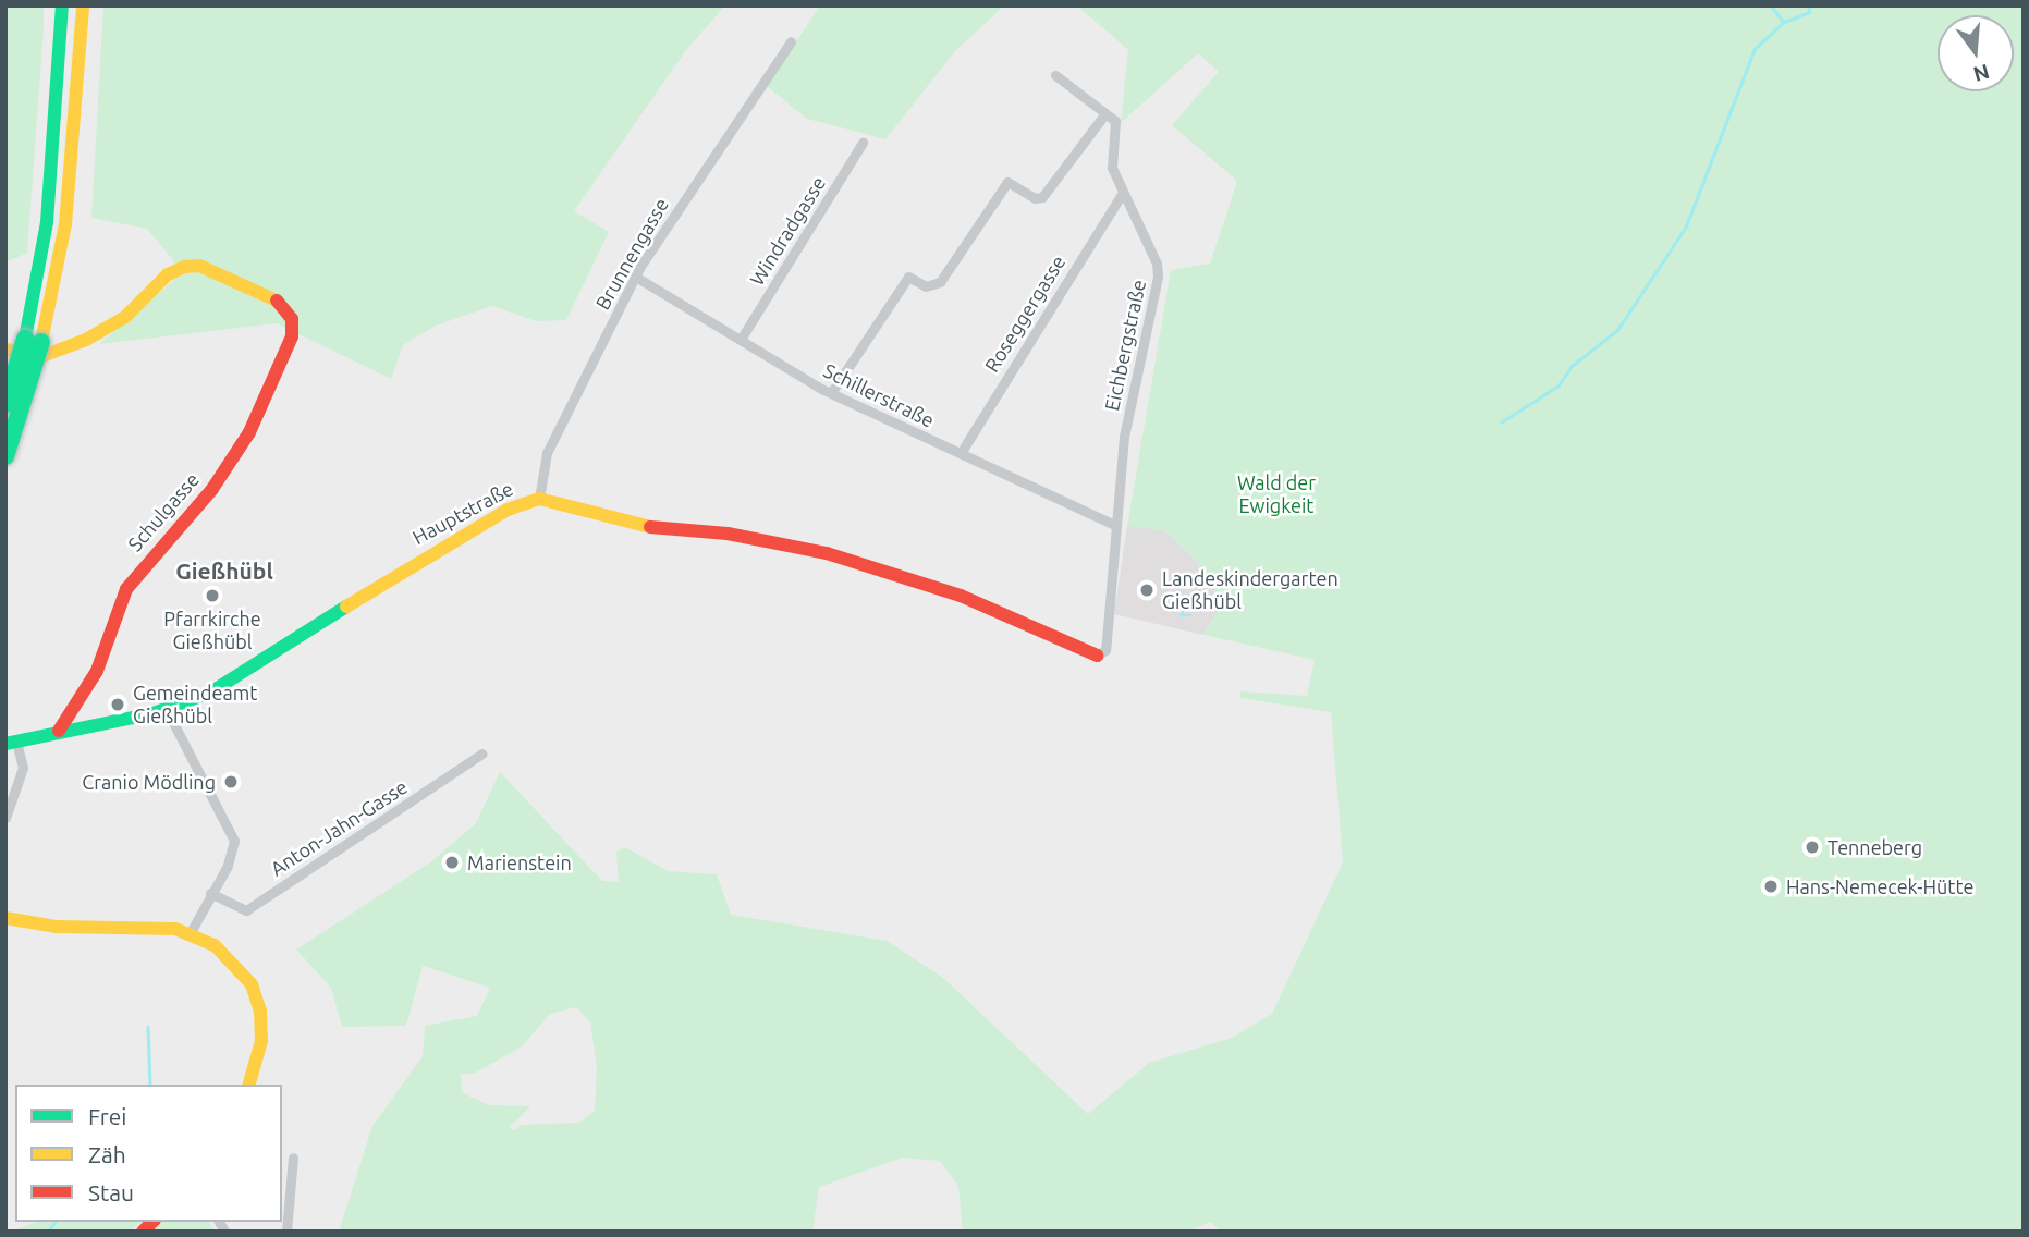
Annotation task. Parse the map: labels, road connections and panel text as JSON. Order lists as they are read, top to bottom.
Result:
{
  "streets": {
    "main road": ["Schulgasse", "Hauptstraße"],
    "street": [
      "Windradgasse",
      "Brunnengasse",
      "Roseggergasse",
      "Eichbergstraße",
      "Schillerstraße",
      "Anton-Jahn-Gasse"
    ]
  },
  "crossings": [
    ["Windradgasse", "Schillerstraße"],
    ["Brunnengasse", "Schillerstraße"],
    ["Brunnengasse", "Hauptstraße"],
    ["Roseggergasse", "Eichbergstraße"],
    ["Roseggergasse", "Schillerstraße"],
    ["Eichbergstraße", "Schillerstraße"],
    ["Eichbergstraße", "Hauptstraße"],
    ["Schulgasse", "Hauptstraße"]
  ],
  "districts": ["Gießhübl"],
  "parks": ["Wald der Ewigkeit"],
  "places": [
    "Landeskindergarten Gießhübl",
    "Pfarrkirche Gießhübl",
    "Gemeindeamt Gießhübl",
    "Cranio Mödling",
    "Tenneberg",
    "Marienstein",
    "Hans-Nemecek-Hütte"
  ],
  "legend": ["Frei", "Zäh", "Stau"],
  "north": "bottom"
}
